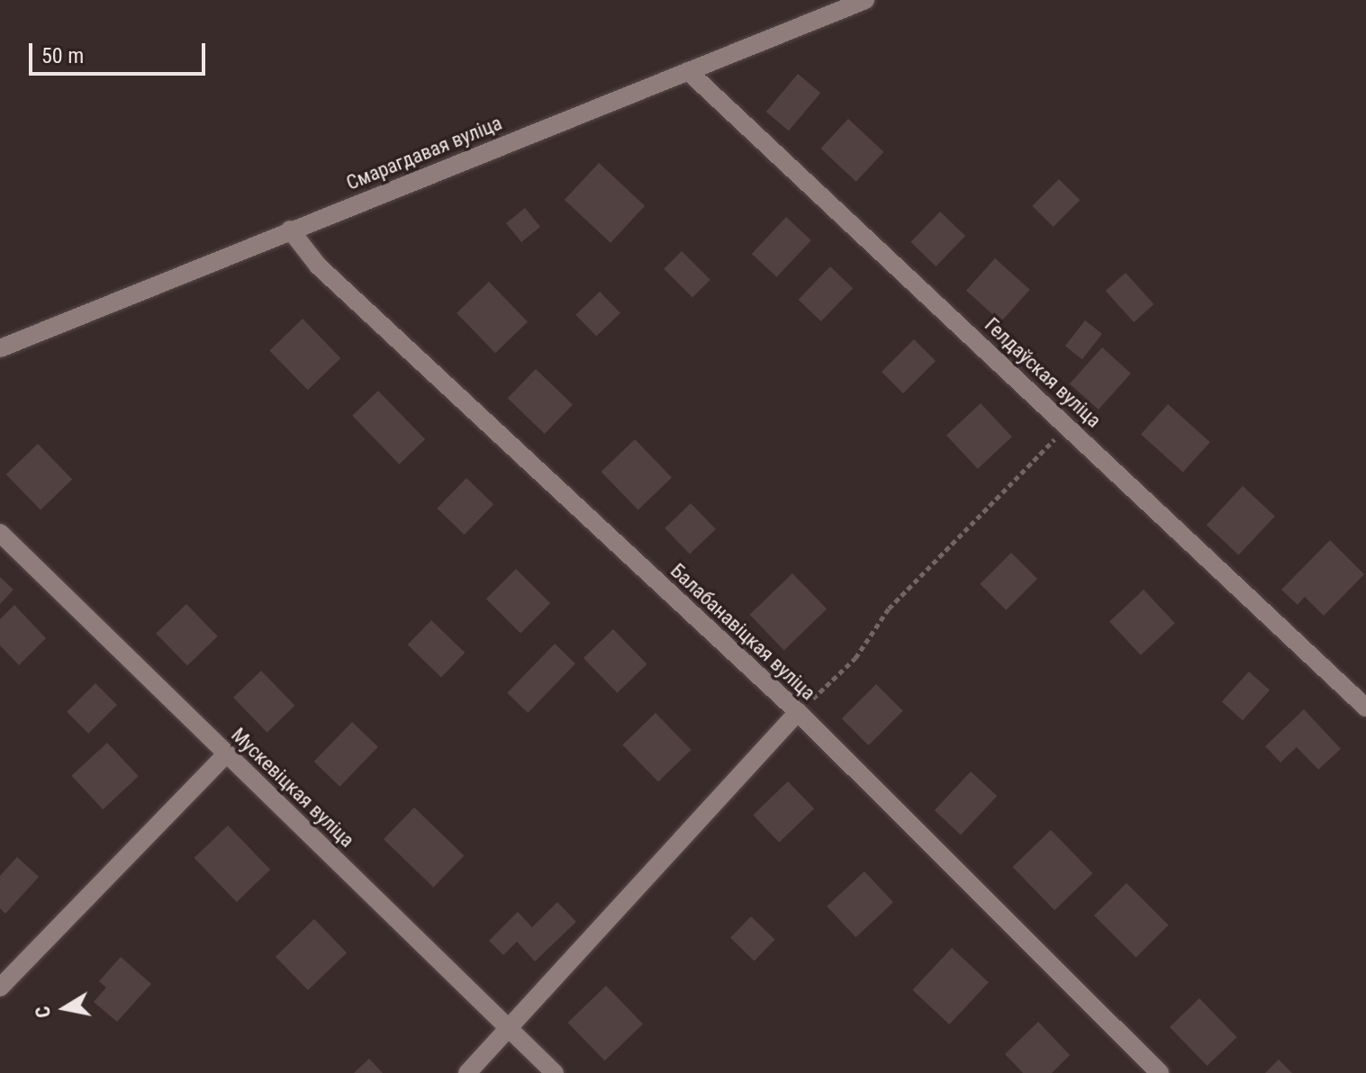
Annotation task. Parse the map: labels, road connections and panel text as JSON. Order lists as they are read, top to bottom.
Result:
{
  "streets": {
    "street": [
      "Смарагдавая вуліца",
      "Гелдаўская вуліца",
      "Балабанавіцкая вуліца",
      "Мускевіцкая вуліца"
    ]
  },
  "crossings": [
    ["Смарагдавая вуліца", "Гелдаўская вуліца"],
    ["Смарагдавая вуліца", "Балабанавіцкая вуліца"]
  ],
  "scale_bar": "50 m",
  "north": "left"
}
